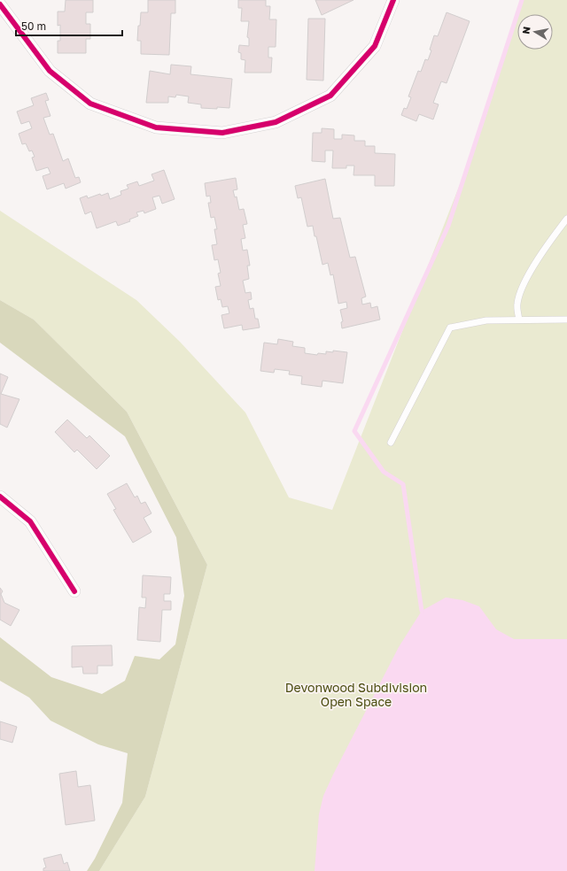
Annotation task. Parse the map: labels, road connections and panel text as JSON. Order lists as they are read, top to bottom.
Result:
{
  "parks": ["Devonwood Subdivision Open Space"],
  "scale_bar": "50 m",
  "north": "left"
}
